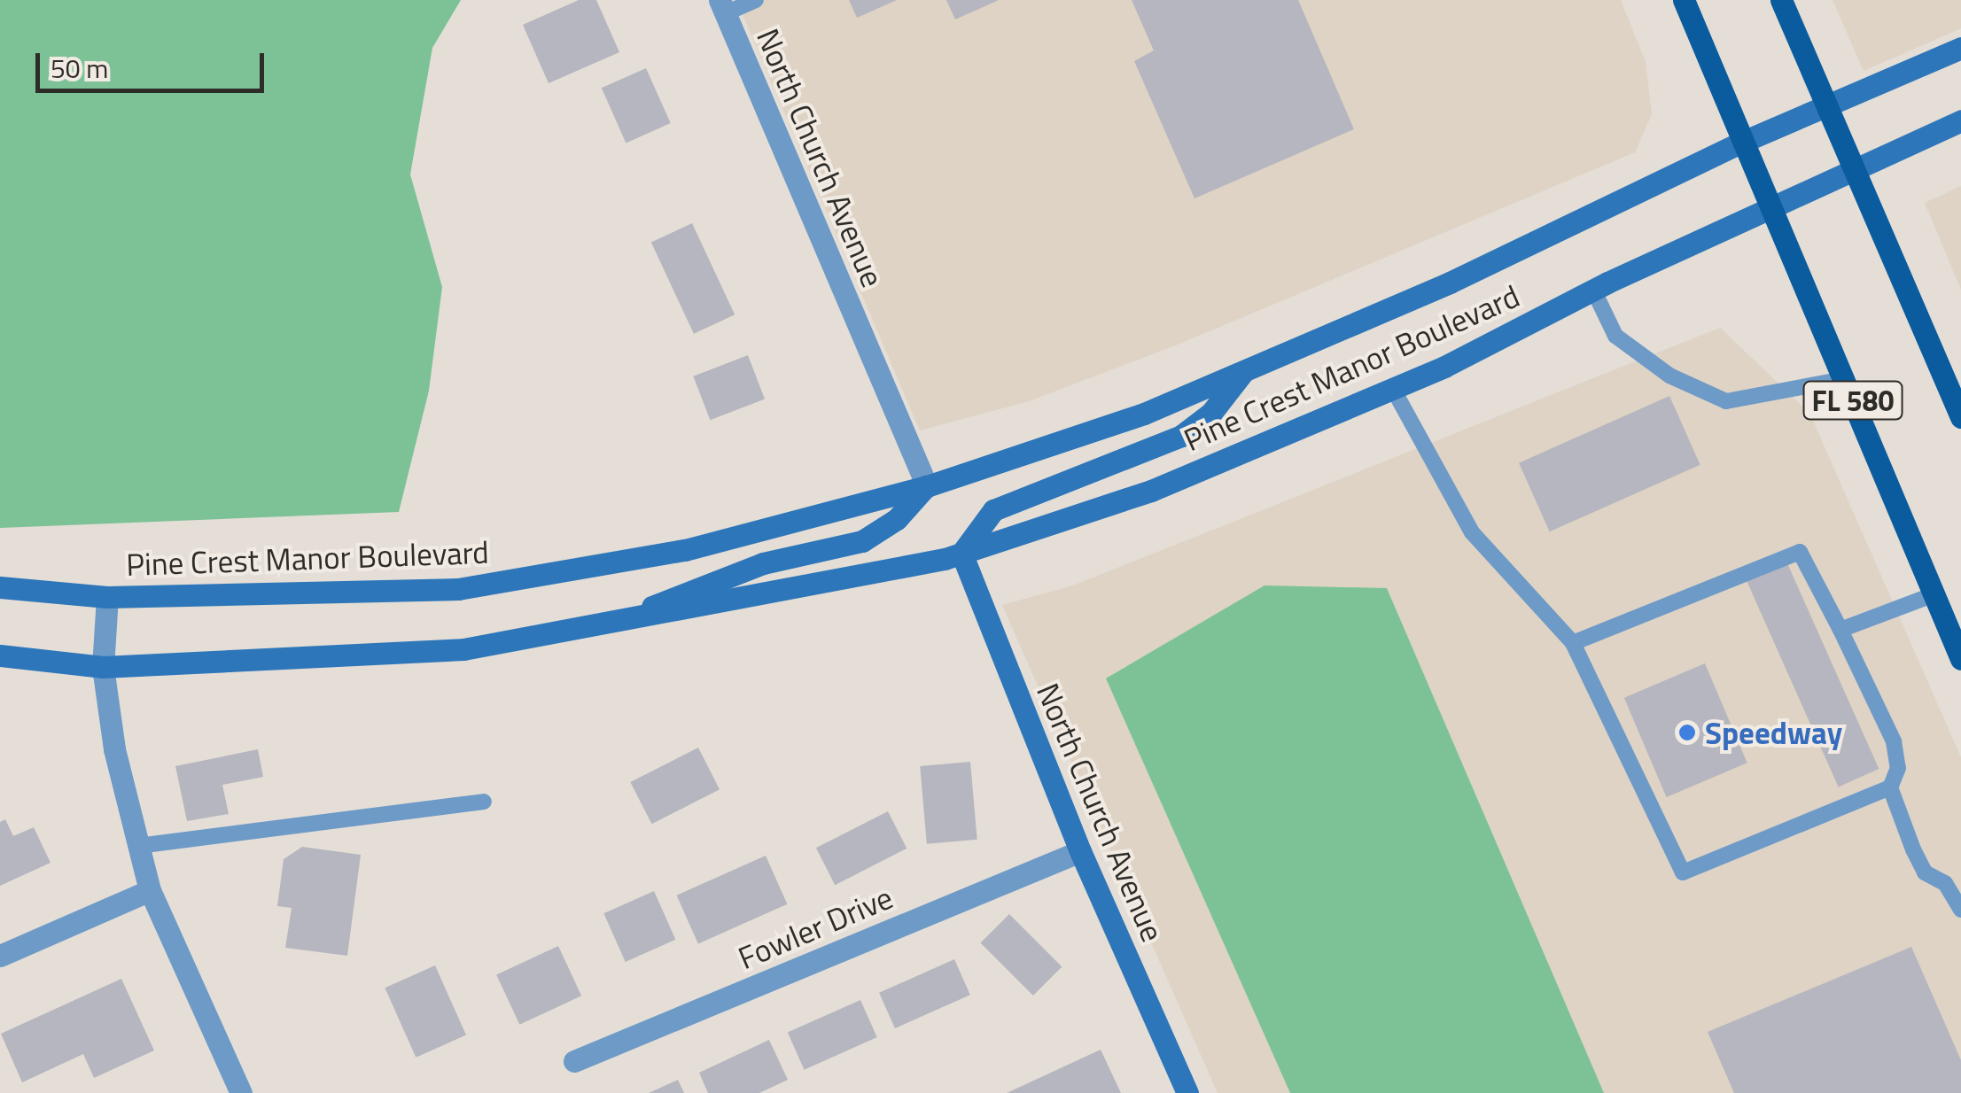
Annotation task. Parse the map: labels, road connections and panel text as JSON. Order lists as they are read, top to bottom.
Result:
{
  "streets": {
    "main road": ["North Church Avenue", "Pine Crest Manor Boulevard", "FL 580"],
    "street": ["Fowler Drive"]
  },
  "crossings": [
    ["North Church Avenue", "Pine Crest Manor Boulevard"],
    ["North Church Avenue", "Fowler Drive"],
    ["Pine Crest Manor Boulevard", "FL 580"]
  ],
  "places": ["Speedway"],
  "scale_bar": "50 m"
}
